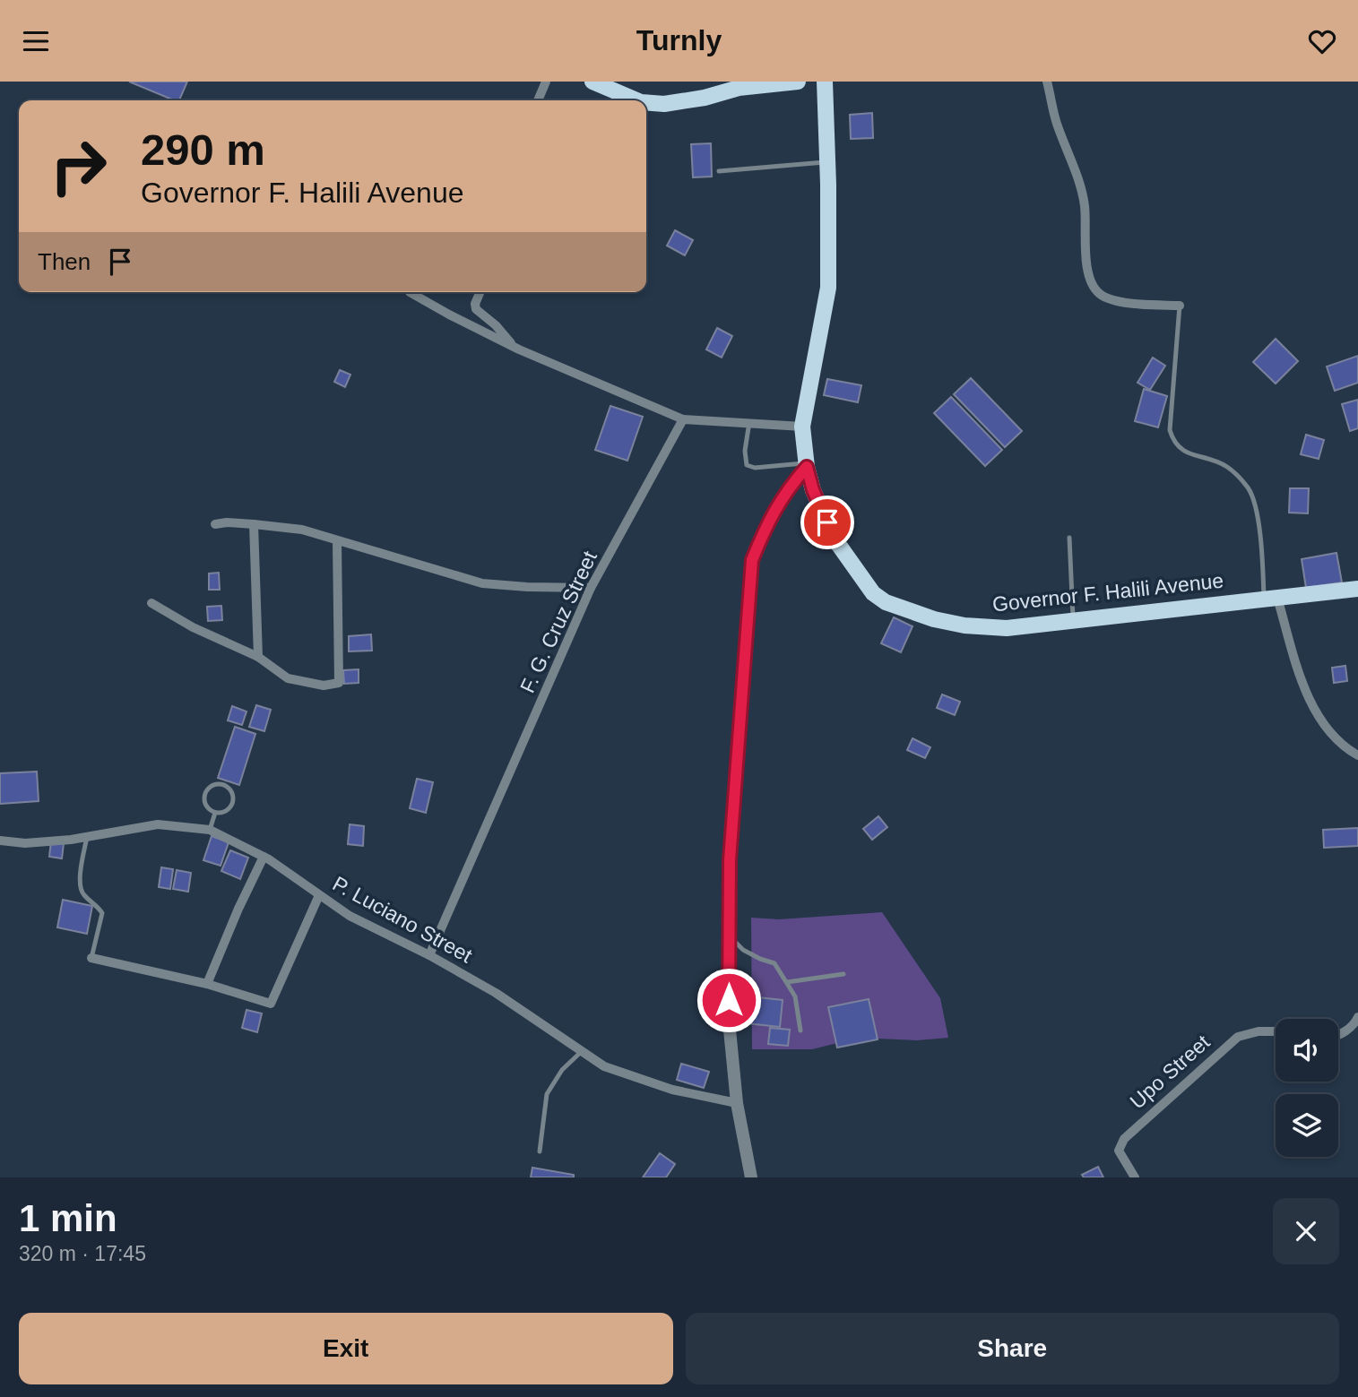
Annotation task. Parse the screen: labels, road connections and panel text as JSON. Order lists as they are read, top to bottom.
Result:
{
  "streets": {
    "main road": ["Governor F. Halili Avenue"],
    "street": ["F. G. Cruz Street", "P. Luciano Street", "Upo Street"]
  },
  "crossings": [
    ["F. G. Cruz Street", "P. Luciano Street"]
  ],
  "page": {
    "header": "Turnly",
    "turn": ["290 m", "Governor F. Halili Avenue"],
    "then": "Then",
    "heading": ["1 min", "320 m · 17:45"],
    "buttons": ["Exit", "Share"]
  }
}
